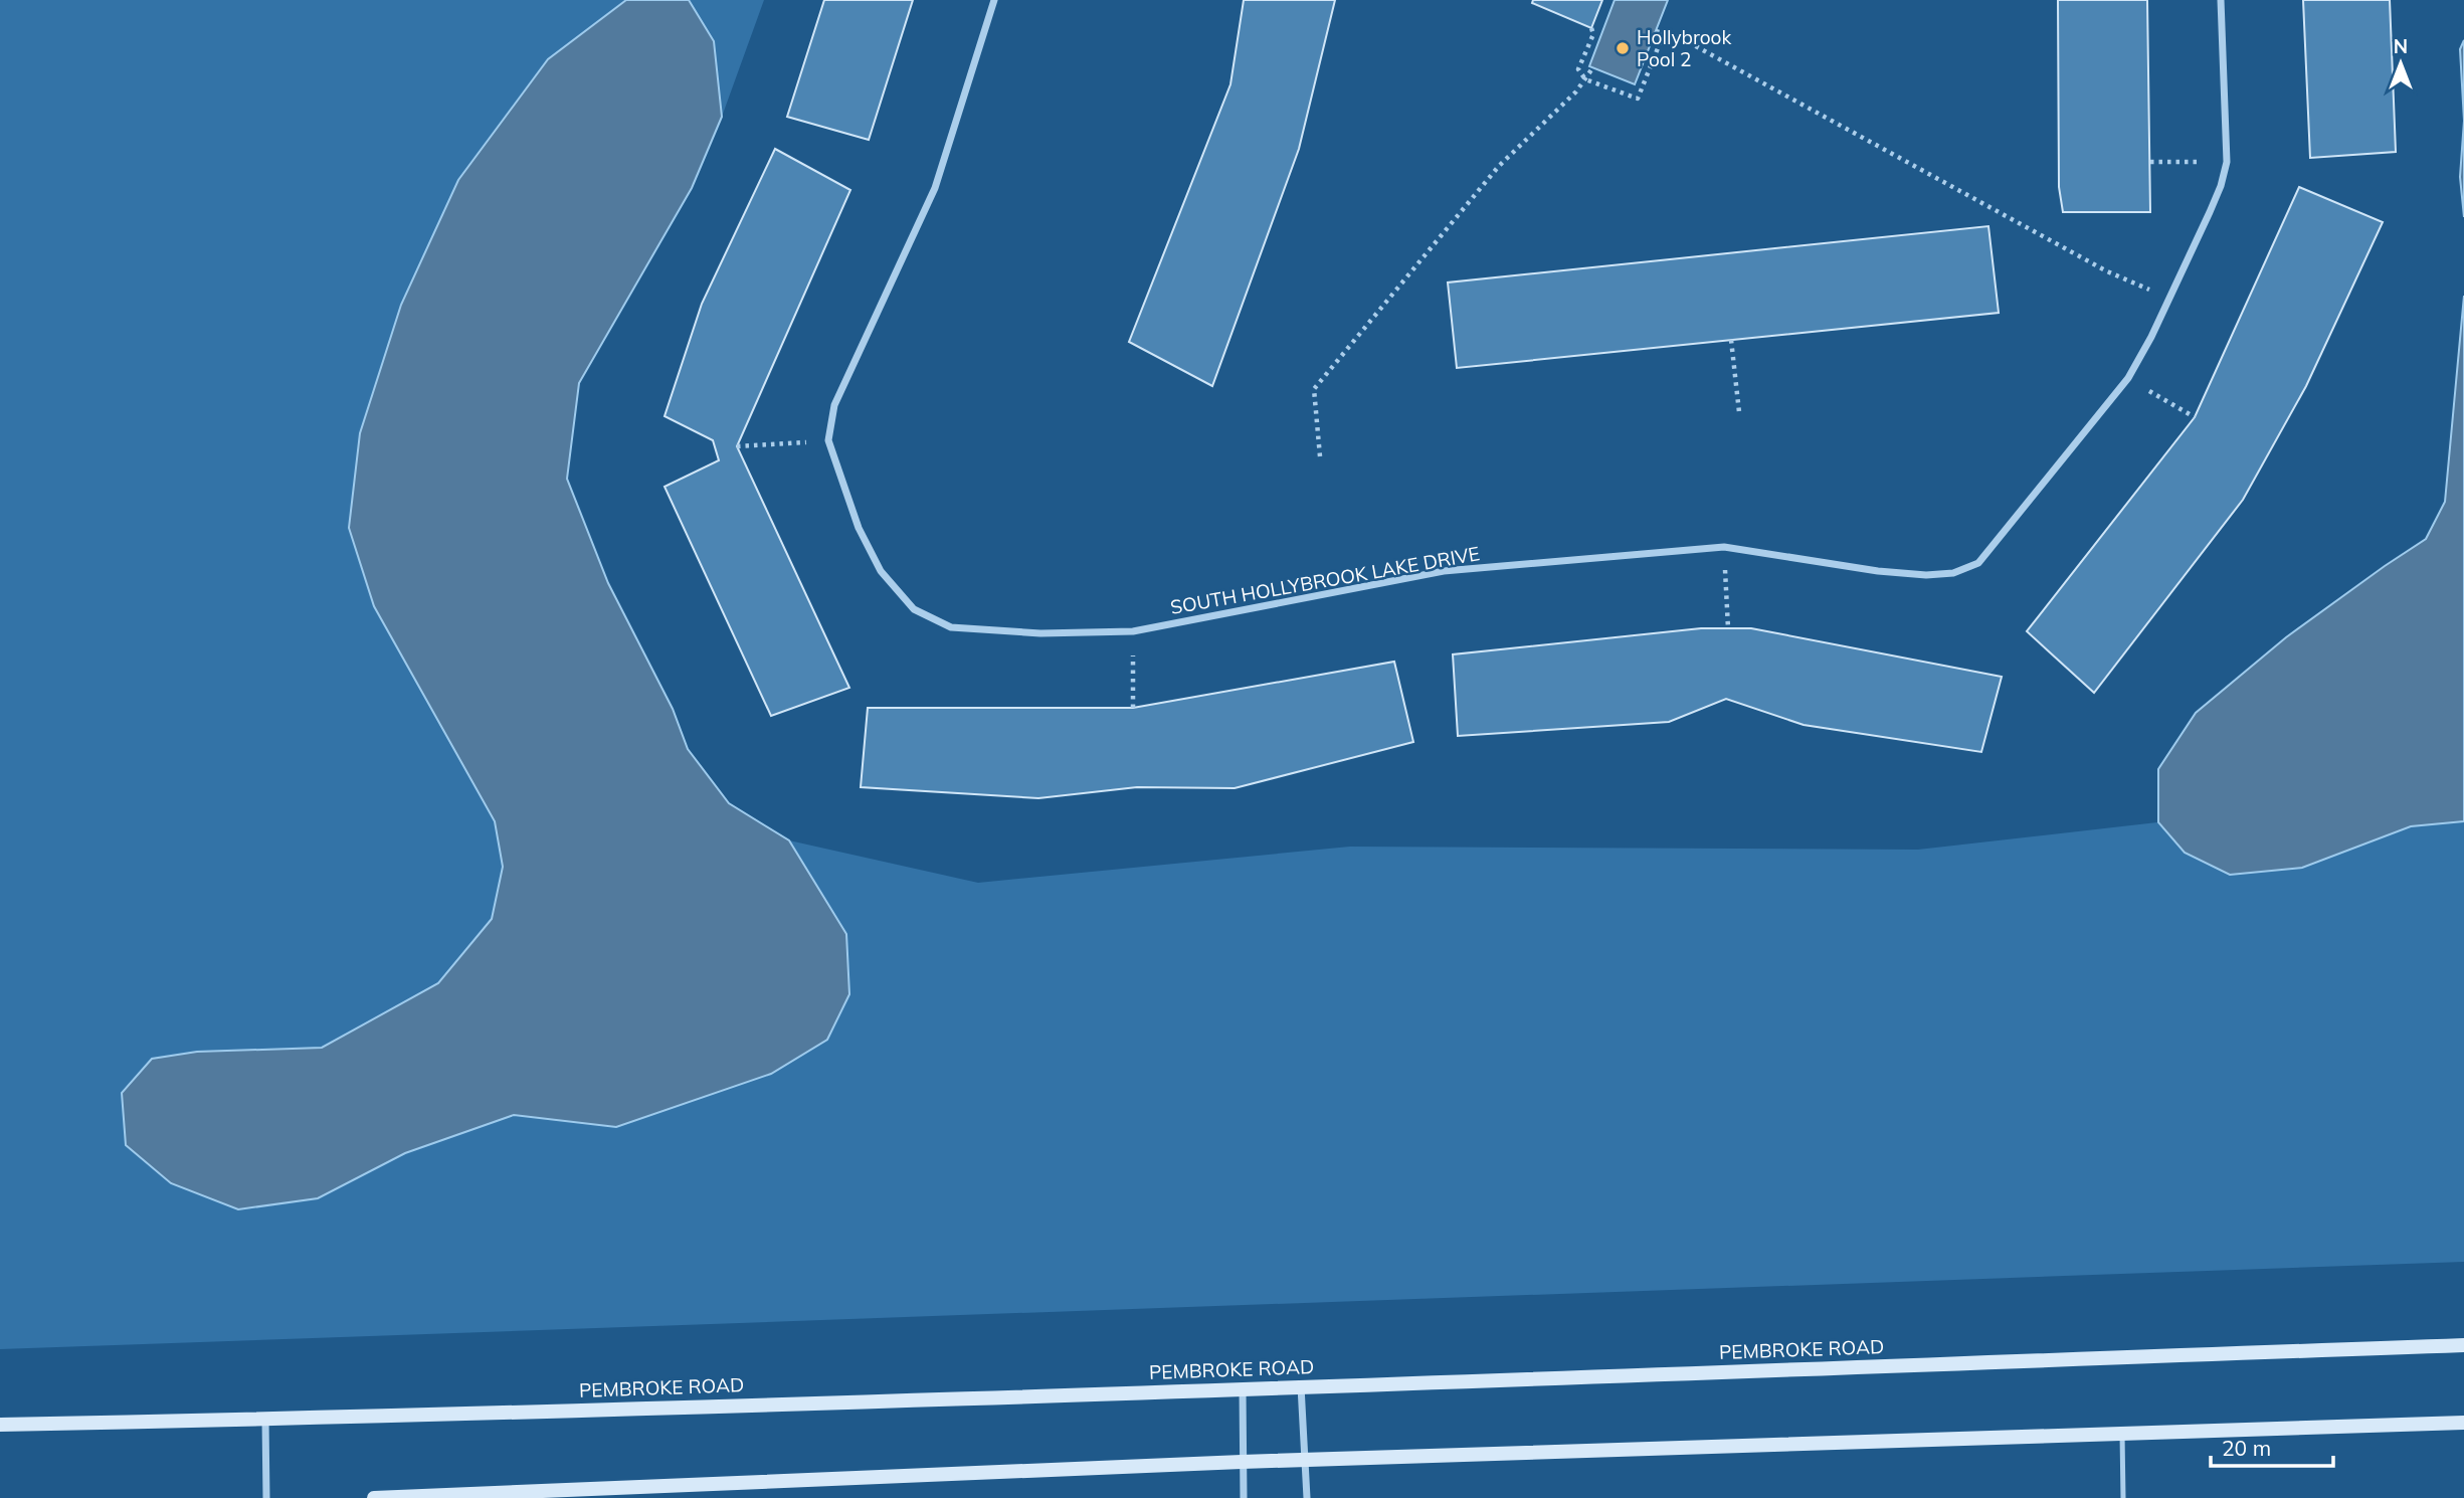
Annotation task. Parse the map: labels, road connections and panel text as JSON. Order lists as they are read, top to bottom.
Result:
{
  "streets": {
    "main road": ["PEMBROKE ROAD"],
    "street": ["SOUTH HOLLYBROOK LAKE DRIVE"]
  },
  "places": ["Hollybrook Pool 2"],
  "scale_bar": "20 m",
  "north": "top"
}
